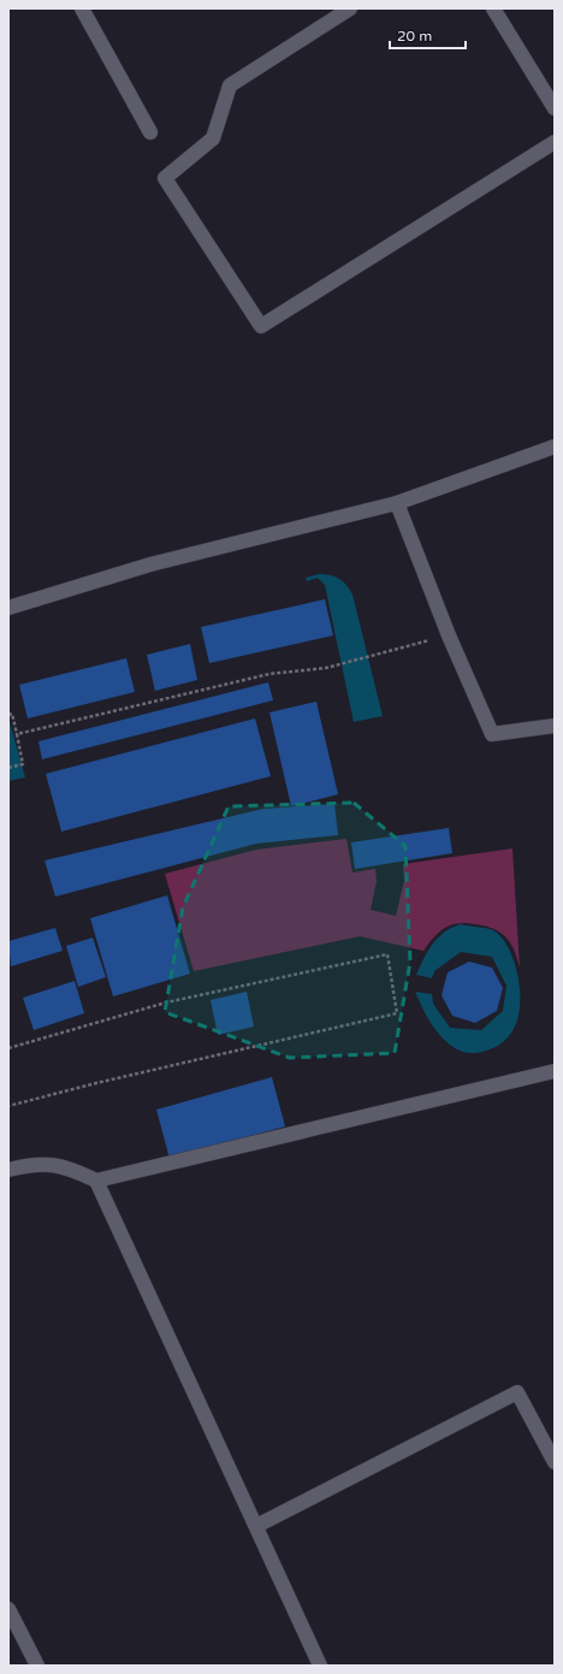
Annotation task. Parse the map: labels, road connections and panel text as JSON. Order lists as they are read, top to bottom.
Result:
{
  "scale_bar": "20 m"
}
